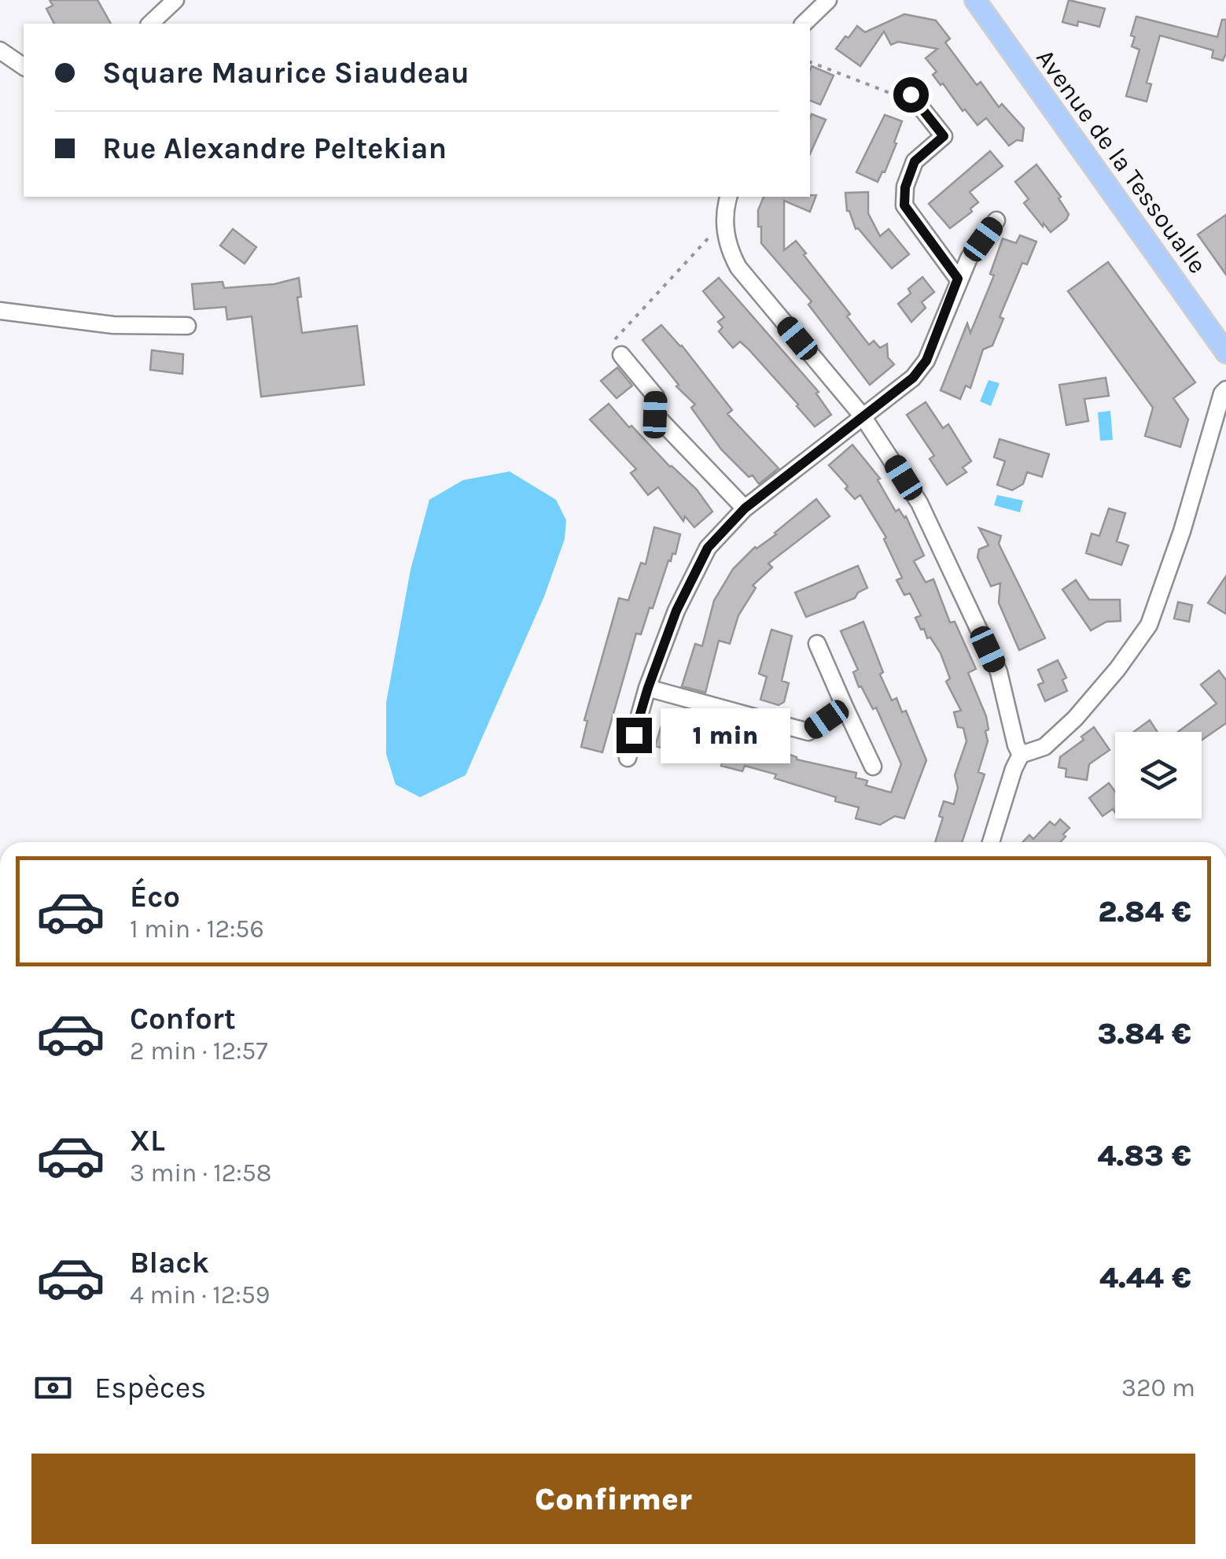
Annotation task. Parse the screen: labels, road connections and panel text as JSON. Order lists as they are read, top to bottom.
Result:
{
  "streets": {
    "main road": ["Avenue de la Tessoualle"]
  },
  "page": {
    "banner": ["Square Maurice Siaudeau", "Rue Alexandre Peltekian"],
    "bubble": "1 min",
    "list": [
      {
        "name": "Éco",
        "note": "1 min · 12:56",
        "value": "2.84 €"
      },
      {
        "name": "Confort",
        "note": "2 min · 12:57",
        "value": "3.84 €"
      },
      {
        "name": "XL",
        "note": "3 min · 12:58",
        "value": "4.83 €"
      },
      {
        "name": "Black",
        "note": "4 min · 12:59",
        "value": "4.44 €"
      }
    ],
    "pay": ["Espèces", "320 m"],
    "buttons": "Confirmer"
  }
}
